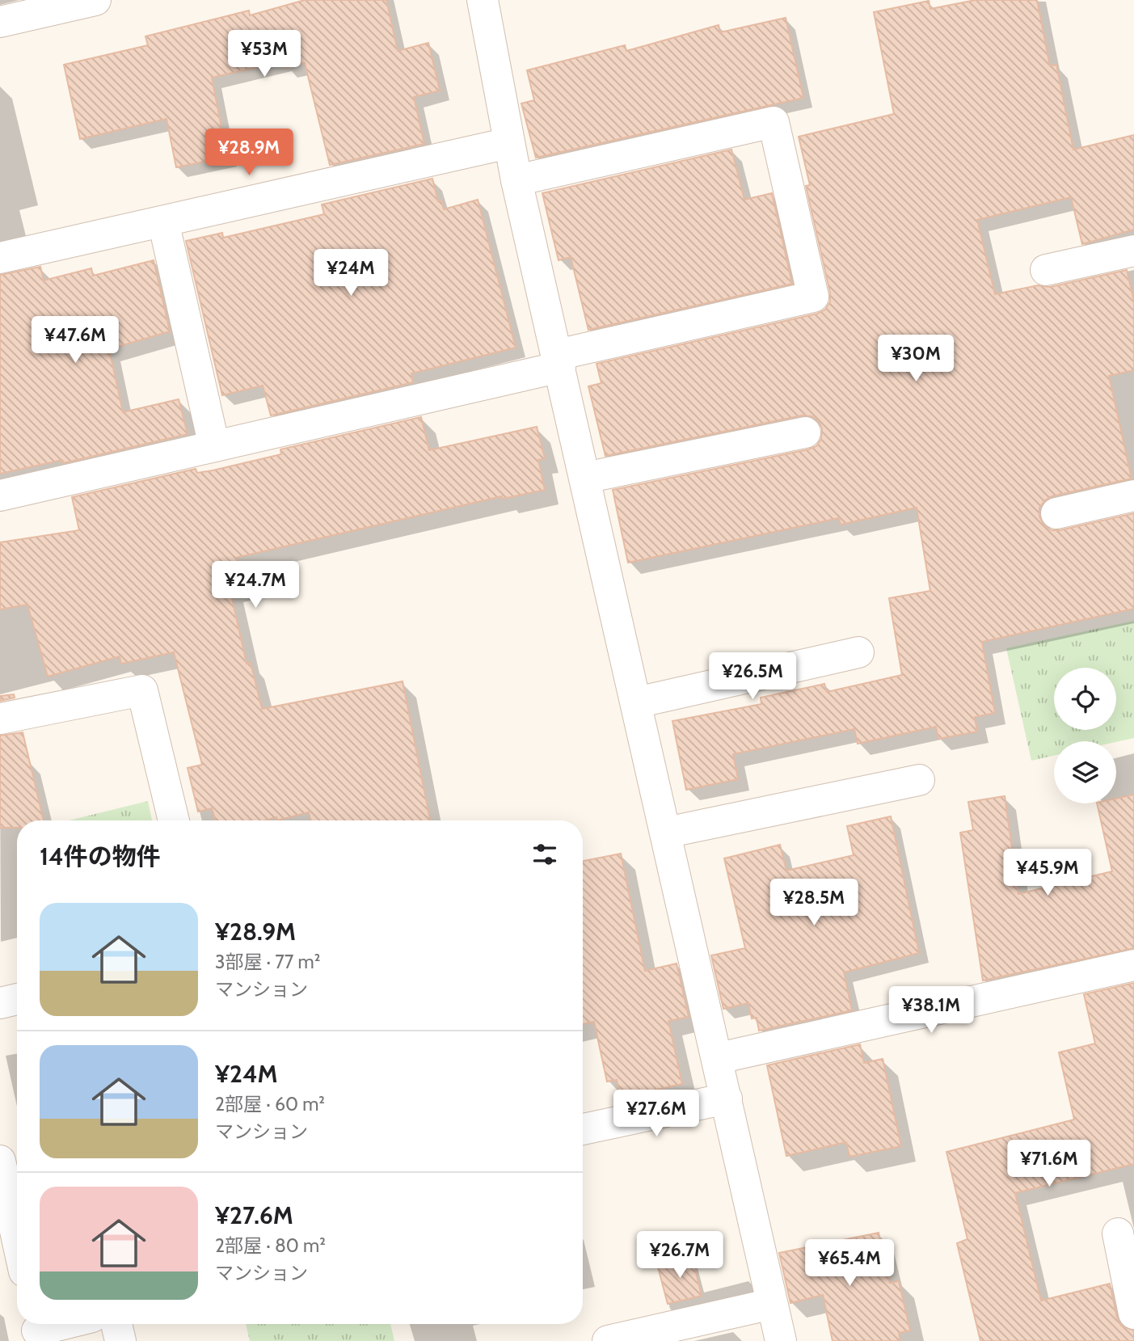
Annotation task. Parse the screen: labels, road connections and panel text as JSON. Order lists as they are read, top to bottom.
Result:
{
  "page": {
    "price": [
      "¥53M",
      "¥28.9M",
      "¥24M",
      "¥47.6M",
      "¥30M",
      "¥24.7M",
      "¥26.5M",
      "¥45.9M",
      "¥28.5M",
      "¥38.1M",
      "¥27.6M",
      "¥71.6M",
      "¥26.7M",
      "¥65.4M"
    ],
    "heading": "14件の物件",
    "list": [
      {
        "name": "¥28.9M",
        "note": "3部屋 · 77 m² · マンション"
      },
      {
        "name": "¥24M",
        "note": "2部屋 · 60 m² · マンション"
      },
      {
        "name": "¥27.6M",
        "note": "2部屋 · 80 m² · マンション"
      }
    ]
  }
}
